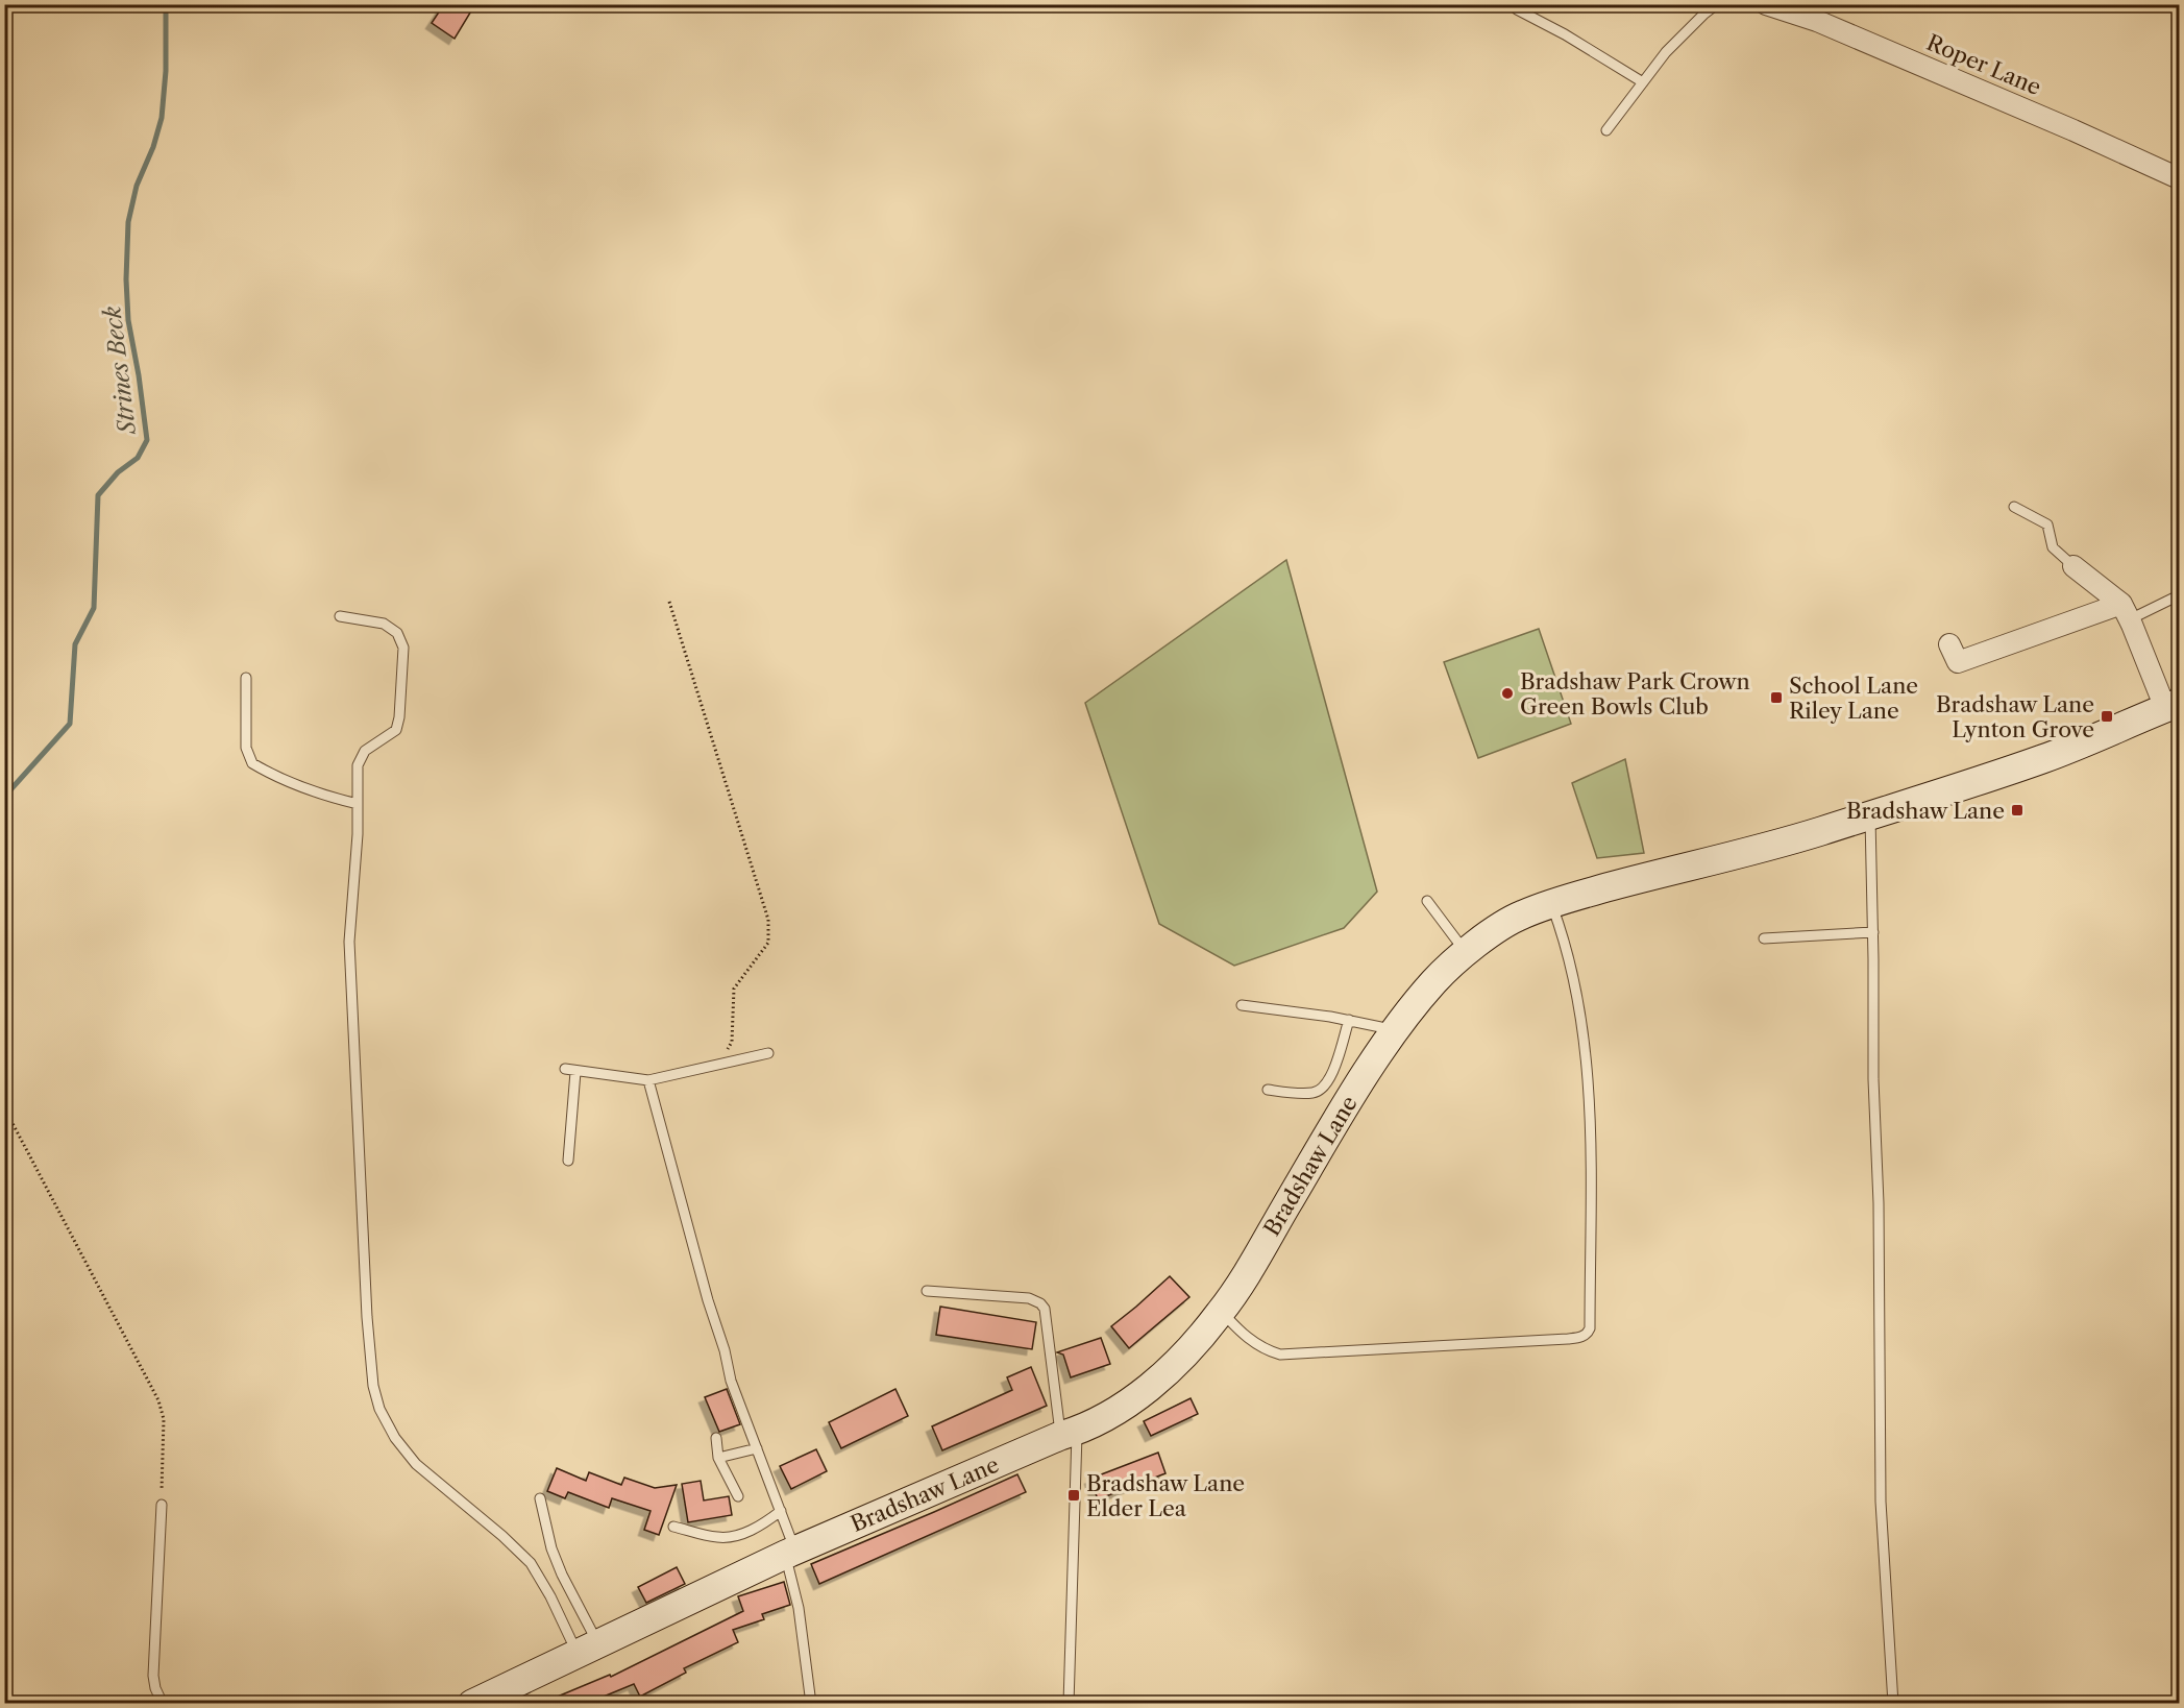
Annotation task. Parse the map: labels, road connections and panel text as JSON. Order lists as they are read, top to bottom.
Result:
{
  "streets": {
    "street": ["Roper Lane", "Bradshaw Lane"]
  },
  "water": ["Strines Beck"],
  "places": {
    "other": ["Bradshaw Park Crown Green Bowls Club"],
    "transit": [
      "School Lane Riley Lane",
      "Bradshaw Lane Lynton Grove",
      "Bradshaw Lane",
      "Bradshaw Lane Elder Lea"
    ]
  }
}
